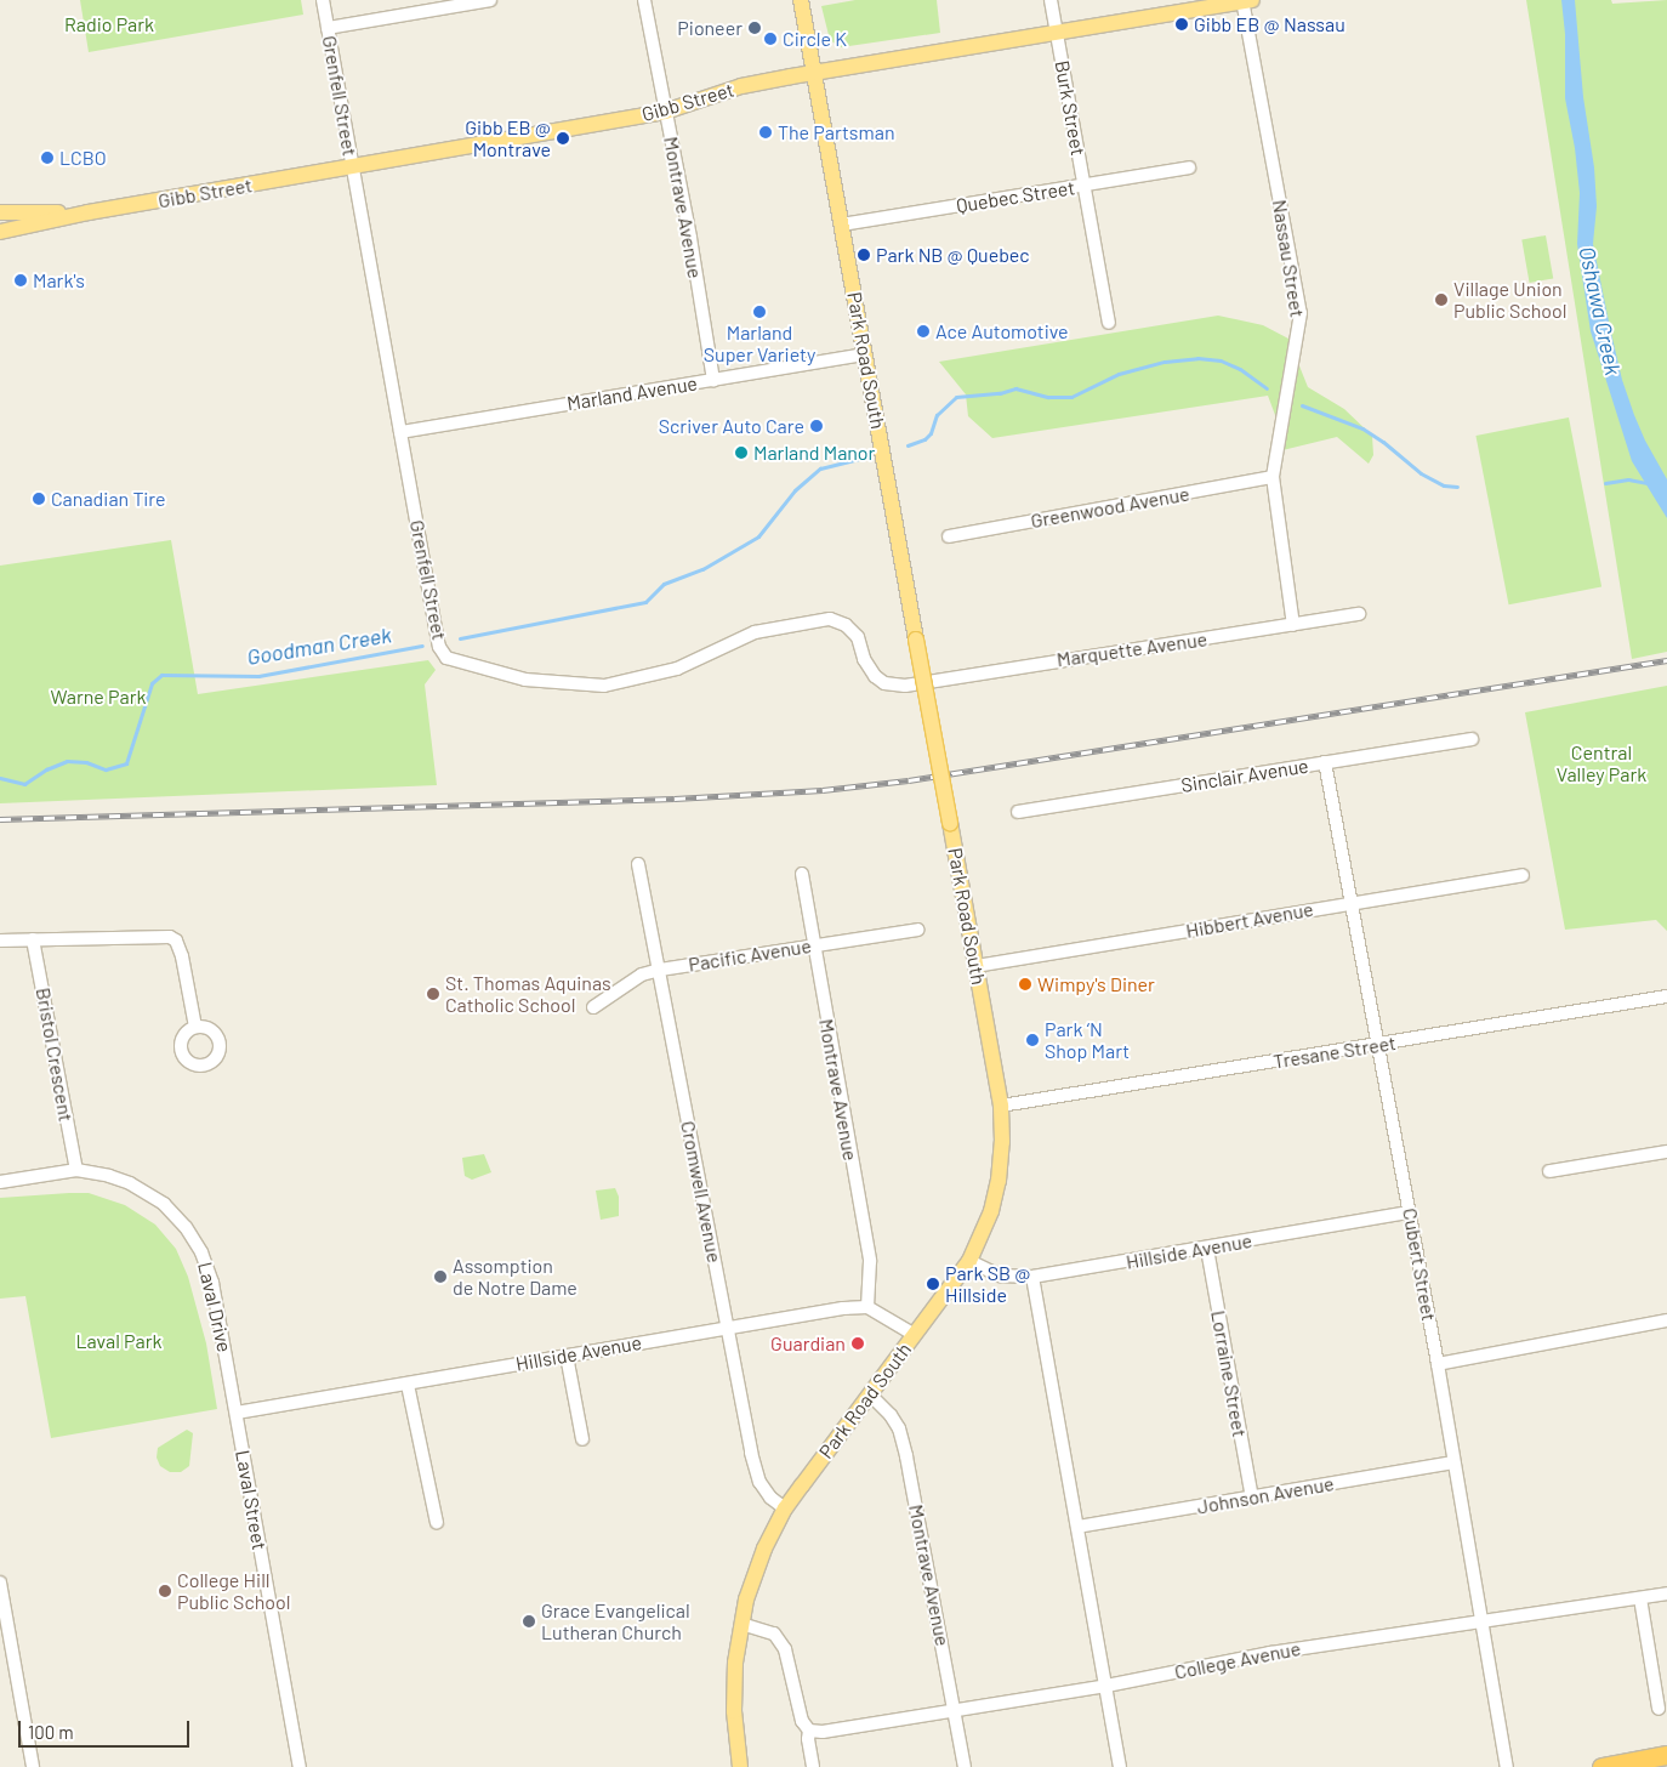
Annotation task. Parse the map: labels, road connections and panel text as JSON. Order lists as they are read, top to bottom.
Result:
{
  "streets": {
    "main road": ["Gibb Street", "Park Road South"],
    "street": [
      "Grenfell Street",
      "Burk Street",
      "Quebec Street",
      "Montrave Avenue",
      "Nassau Street",
      "Marland Avenue",
      "Greenwood Avenue",
      "Marquette Avenue",
      "Sinclair Avenue",
      "Hibbert Avenue",
      "Pacific Avenue",
      "Tresane Street",
      "Bristol Crescent",
      "Cromwell Avenue",
      "Hillside Avenue",
      "Cubert Street",
      "Laval Drive",
      "Lorraine Street",
      "Johnson Avenue",
      "Laval Street",
      "College Avenue"
    ]
  },
  "crossings": [
    ["Grenfell Street", "Gibb Street"],
    ["Grenfell Street", "Marland Avenue"],
    ["Grenfell Street", "Marquette Avenue"],
    ["Gibb Street", "Burk Street"],
    ["Gibb Street", "Montrave Avenue"],
    ["Gibb Street", "Nassau Street"],
    ["Gibb Street", "Park Road South"],
    ["Burk Street", "Quebec Street"],
    ["Quebec Street", "Park Road South"],
    ["Montrave Avenue", "Park Road South"],
    ["Montrave Avenue", "Marland Avenue"],
    ["Montrave Avenue", "Pacific Avenue"],
    ["Montrave Avenue", "Hillside Avenue"],
    ["Montrave Avenue", "College Avenue"],
    ["Nassau Street", "Greenwood Avenue"],
    ["Nassau Street", "Marquette Avenue"],
    ["Park Road South", "Marland Avenue"],
    ["Park Road South", "Hibbert Avenue"],
    ["Park Road South", "Tresane Street"],
    ["Park Road South", "Cromwell Avenue"],
    ["Park Road South", "Hillside Avenue"],
    ["Sinclair Avenue", "Cubert Street"],
    ["Hibbert Avenue", "Cubert Street"],
    ["Pacific Avenue", "Cromwell Avenue"],
    ["Tresane Street", "Cubert Street"],
    ["Bristol Crescent", "Laval Drive"],
    ["Cromwell Avenue", "Hillside Avenue"],
    ["Hillside Avenue", "Cubert Street"],
    ["Hillside Avenue", "Laval Drive"],
    ["Hillside Avenue", "Lorraine Street"],
    ["Hillside Avenue", "Laval Street"],
    ["Cubert Street", "Johnson Avenue"],
    ["Cubert Street", "College Avenue"],
    ["Laval Drive", "Laval Street"],
    ["Lorraine Street", "Johnson Avenue"]
  ],
  "water": ["Oshawa Creek", "Goodman Creek"],
  "parks": [
    "Radio Park",
    "Warne Park",
    "Central Valley Park",
    "Laval Park"
  ],
  "places": [
    "Gibb EB @ Nassau",
    "Pioneer",
    "Circle K",
    "The Partsman",
    "Gibb EB @ Montrave",
    "LCBO",
    "Park NB @ Quebec",
    "Mark's",
    "Village Union Public School",
    "Marland Super Variety",
    "Ace Automotive",
    "Scriver Auto Care",
    "Marland Manor",
    "Canadian Tire",
    "Wimpy's Diner",
    "St. Thomas Aquinas Catholic School",
    "Park ‘N Shop Mart",
    "Assomption de Notre Dame",
    "Park SB @ Hillside",
    "Guardian",
    "College Hill Public School",
    "Grace Evangelical Lutheran Church"
  ],
  "scale_bar": "100 m"
}
